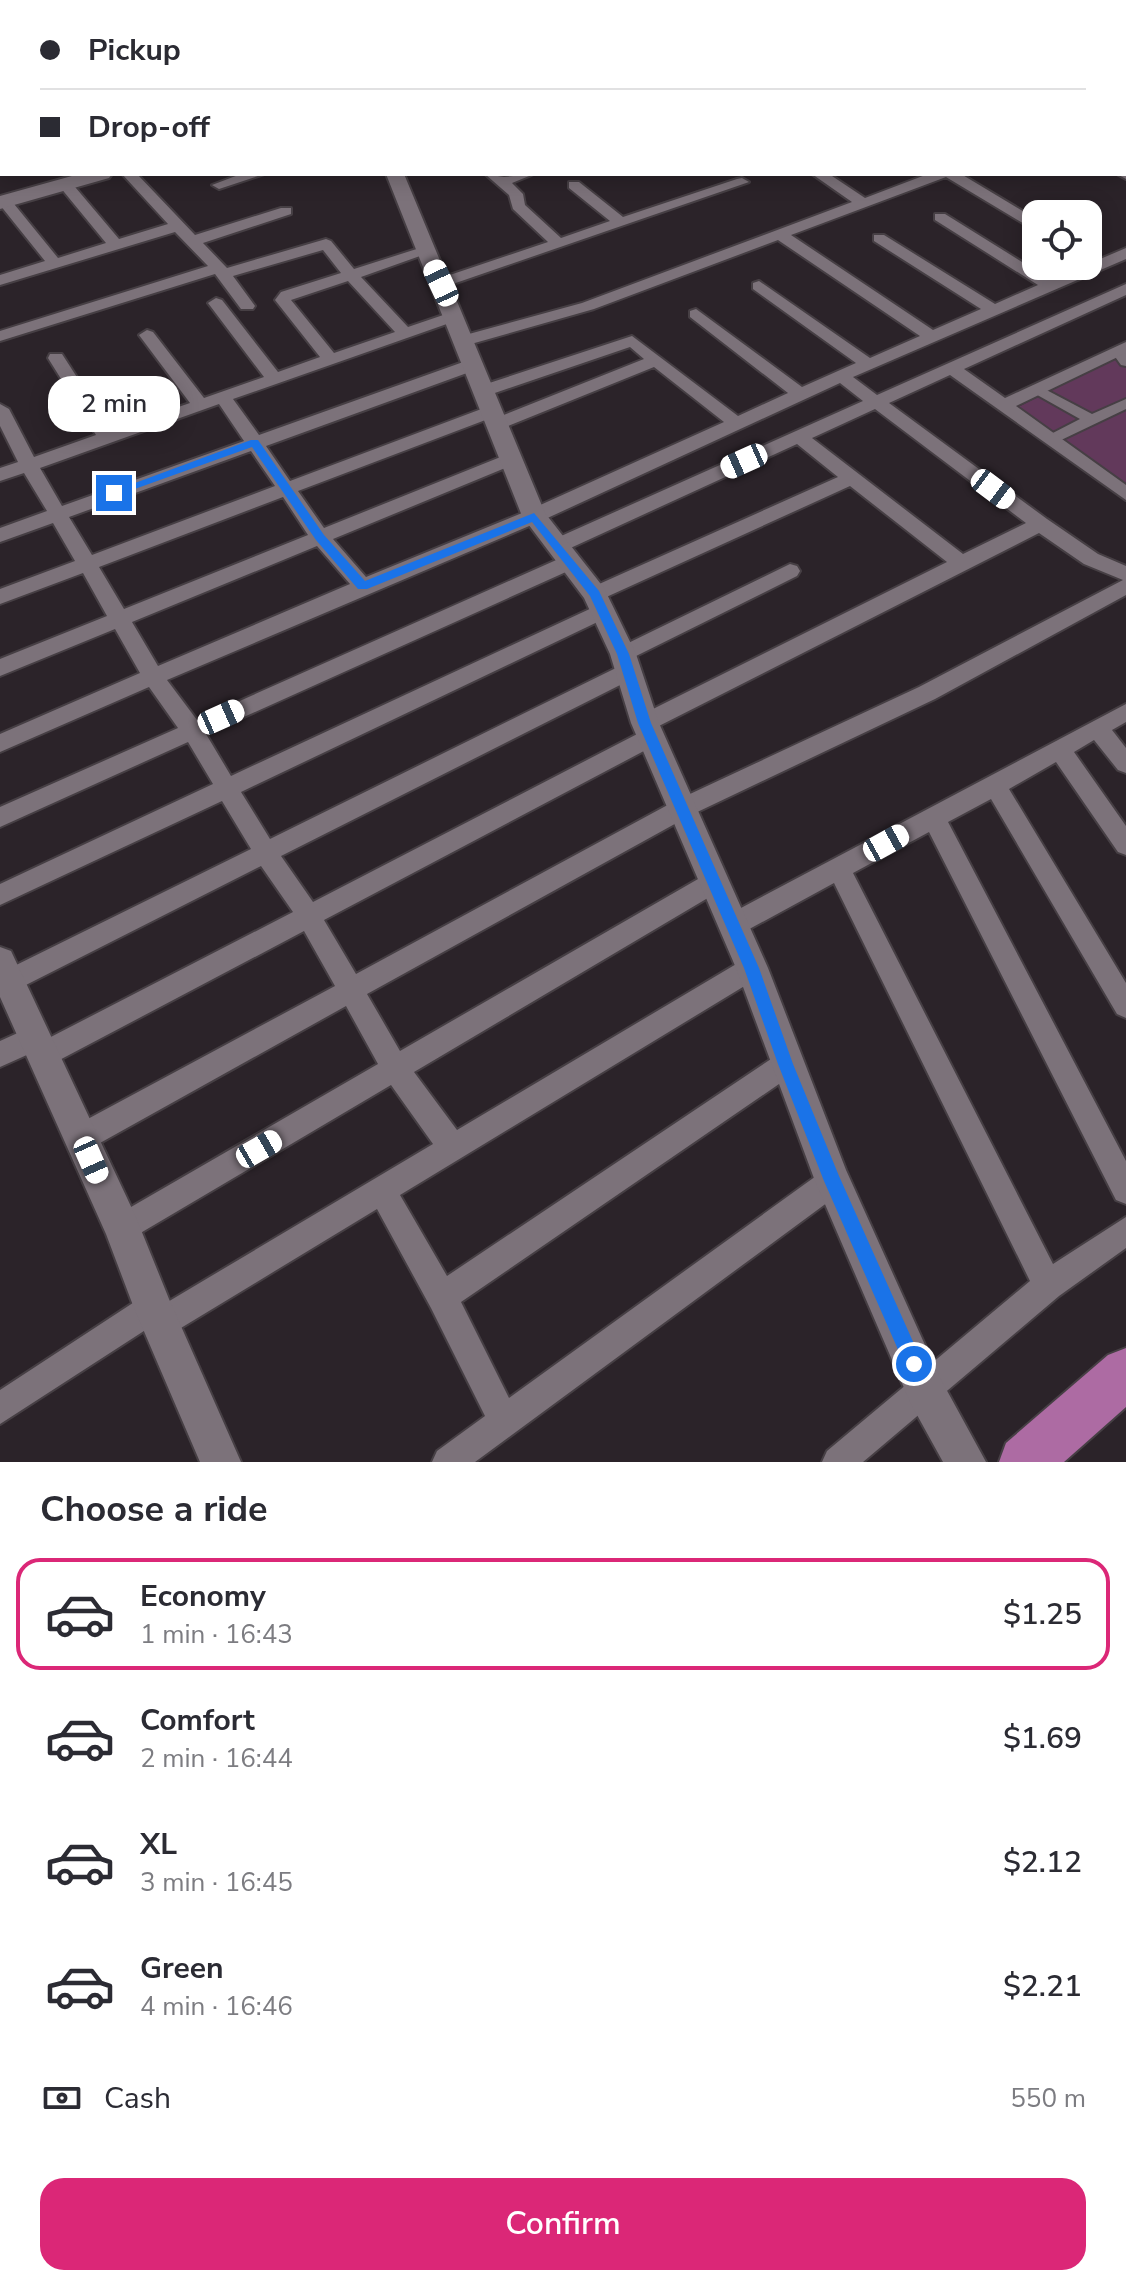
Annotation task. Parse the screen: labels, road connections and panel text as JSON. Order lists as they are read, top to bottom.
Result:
{
  "page": {
    "banner": ["Pickup", "Drop-off"],
    "bubble": "2 min",
    "heading": "Choose a ride",
    "list": [
      {
        "name": "Economy",
        "note": "1 min · 16:43",
        "value": "$1.25"
      },
      {
        "name": "Comfort",
        "note": "2 min · 16:44",
        "value": "$1.69"
      },
      {
        "name": "XL",
        "note": "3 min · 16:45",
        "value": "$2.12"
      },
      {
        "name": "Green",
        "note": "4 min · 16:46",
        "value": "$2.21"
      }
    ],
    "pay": ["Cash", "550 m"],
    "buttons": "Confirm"
  }
}
